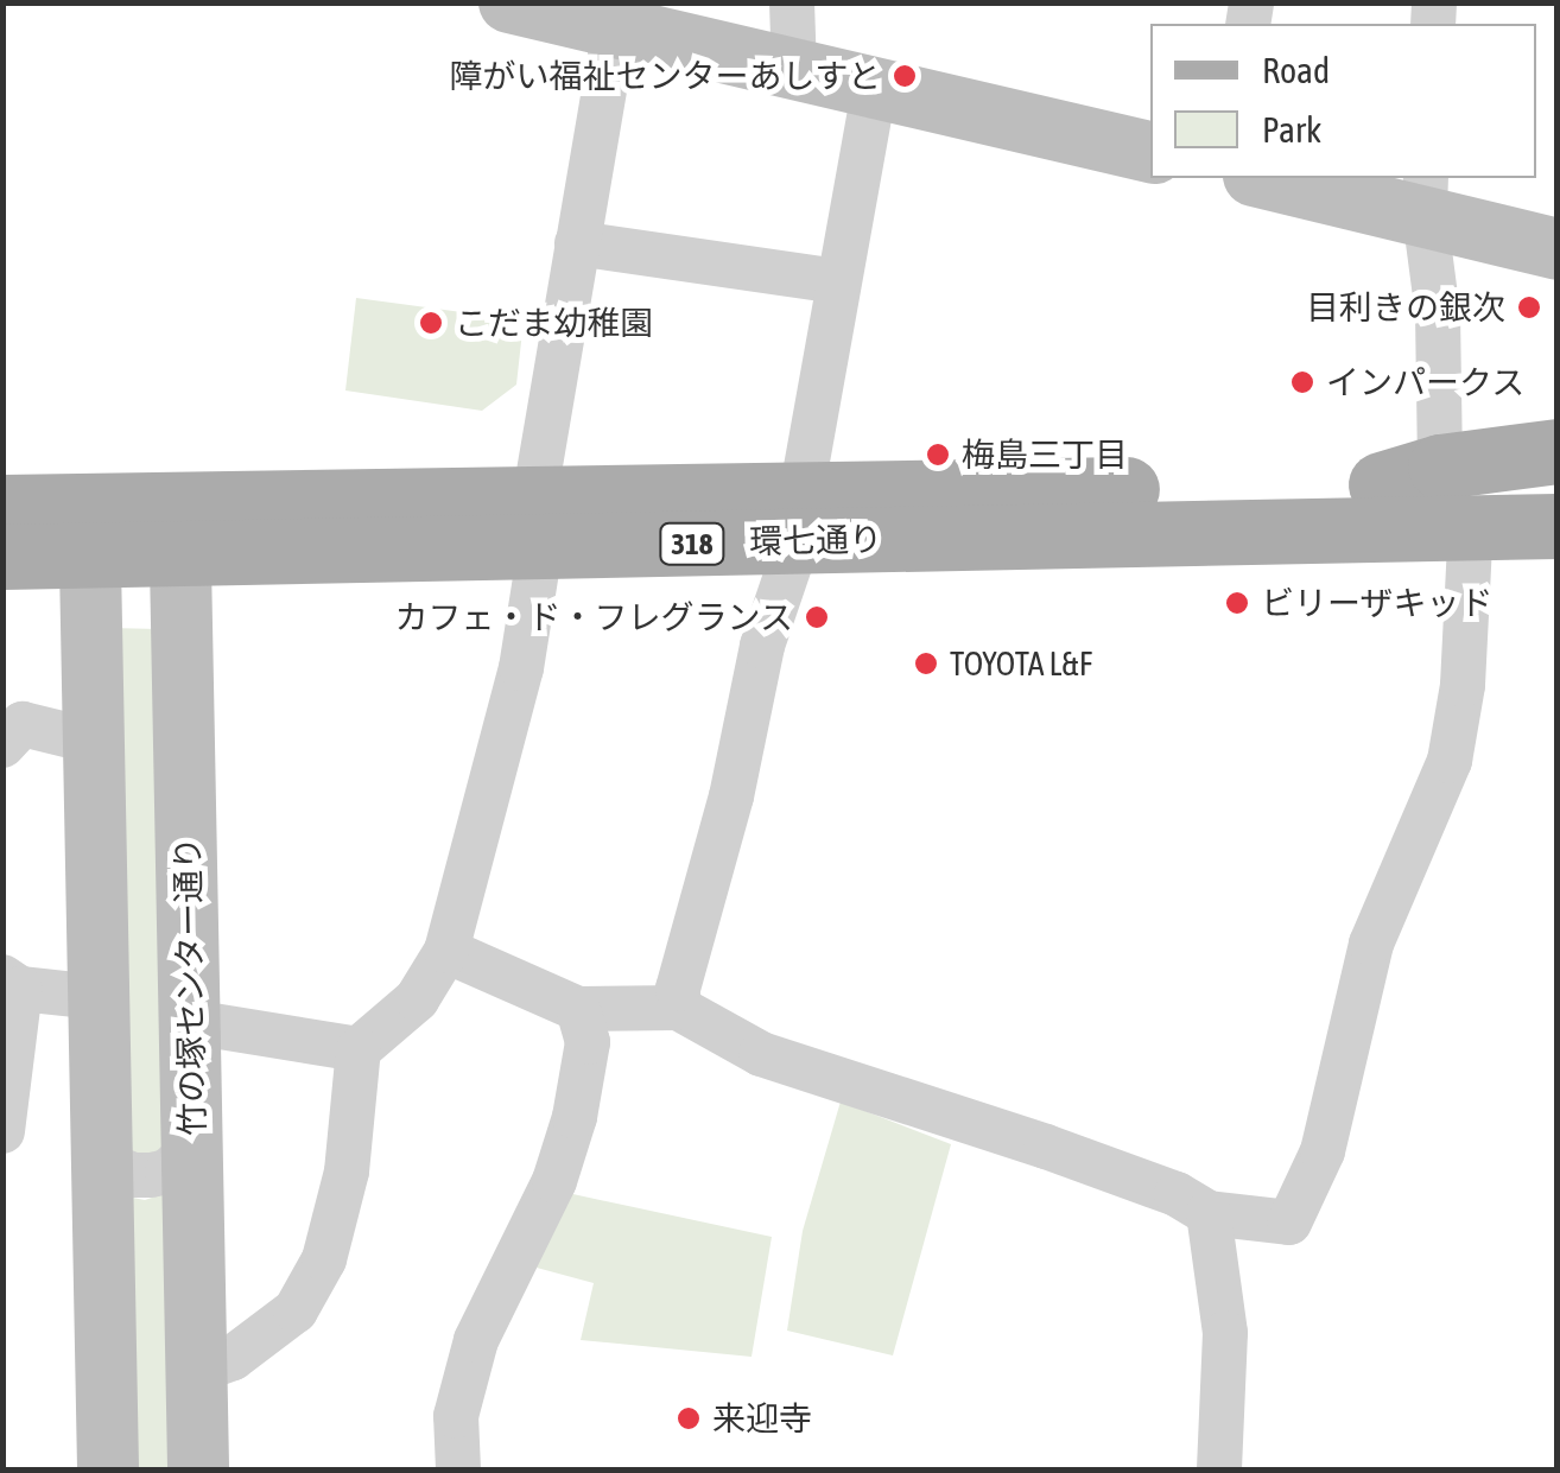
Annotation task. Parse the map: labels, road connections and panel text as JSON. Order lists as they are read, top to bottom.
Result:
{
  "streets": {
    "main road": ["環七通り", "318"],
    "street": ["竹の塚センター通り"]
  },
  "crossings": [
    ["環七通り", "竹の塚センター通り"]
  ],
  "places": [
    "障がい福祉センターあしすと",
    "目利きの銀次",
    "こだま幼稚園",
    "インパークス",
    "梅島三丁目",
    "ビリーザキッド",
    "カフェ・ド・フレグランス",
    "TOYOTA L&F",
    "来迎寺"
  ],
  "legend": ["Road", "Park"]
}
